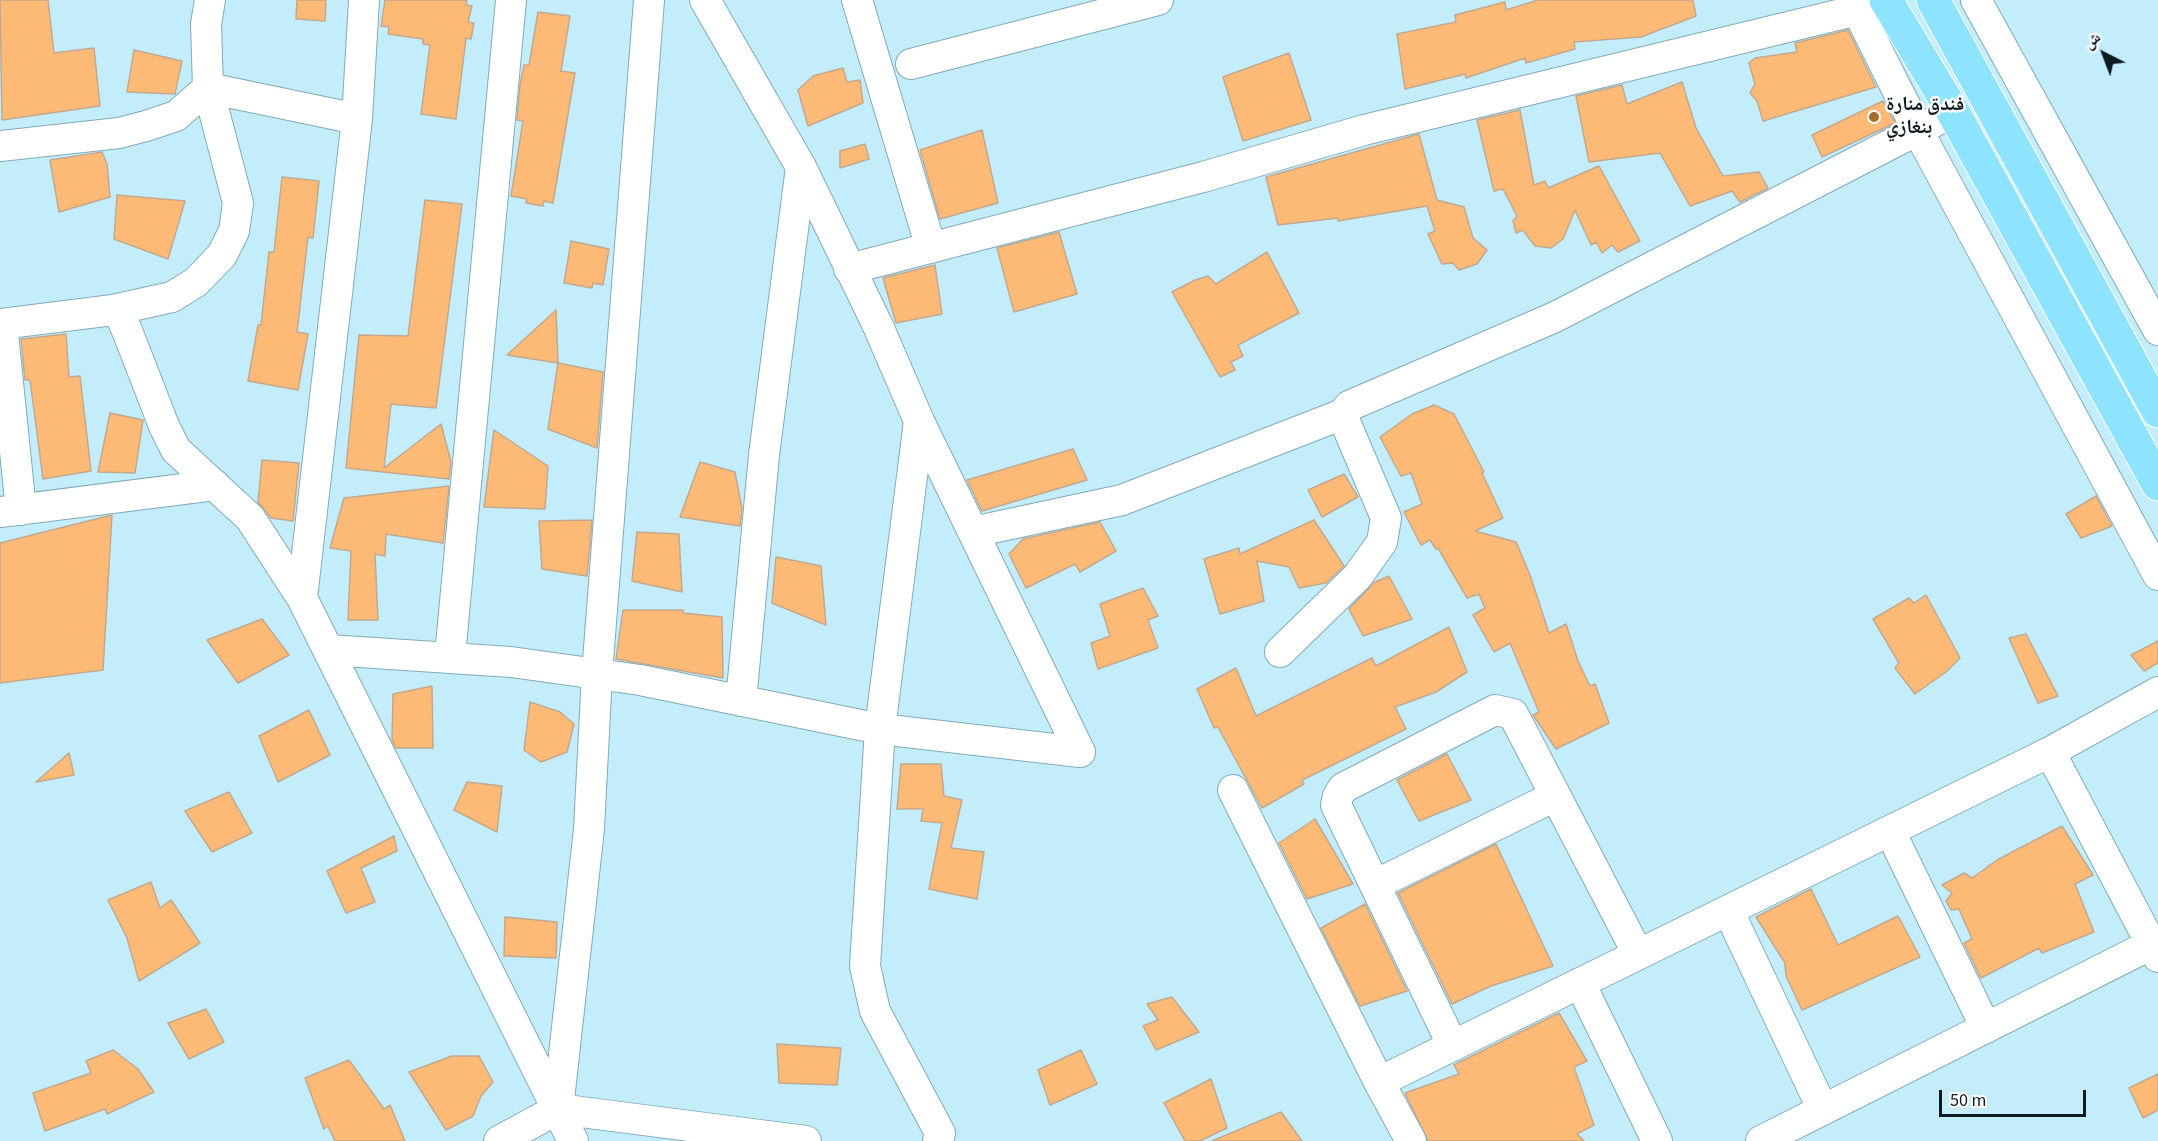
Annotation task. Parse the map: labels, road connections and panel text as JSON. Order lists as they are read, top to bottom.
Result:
{
  "places": ["فندق منارة بنغازي"],
  "scale_bar": "50 m",
  "north": "top left"
}
